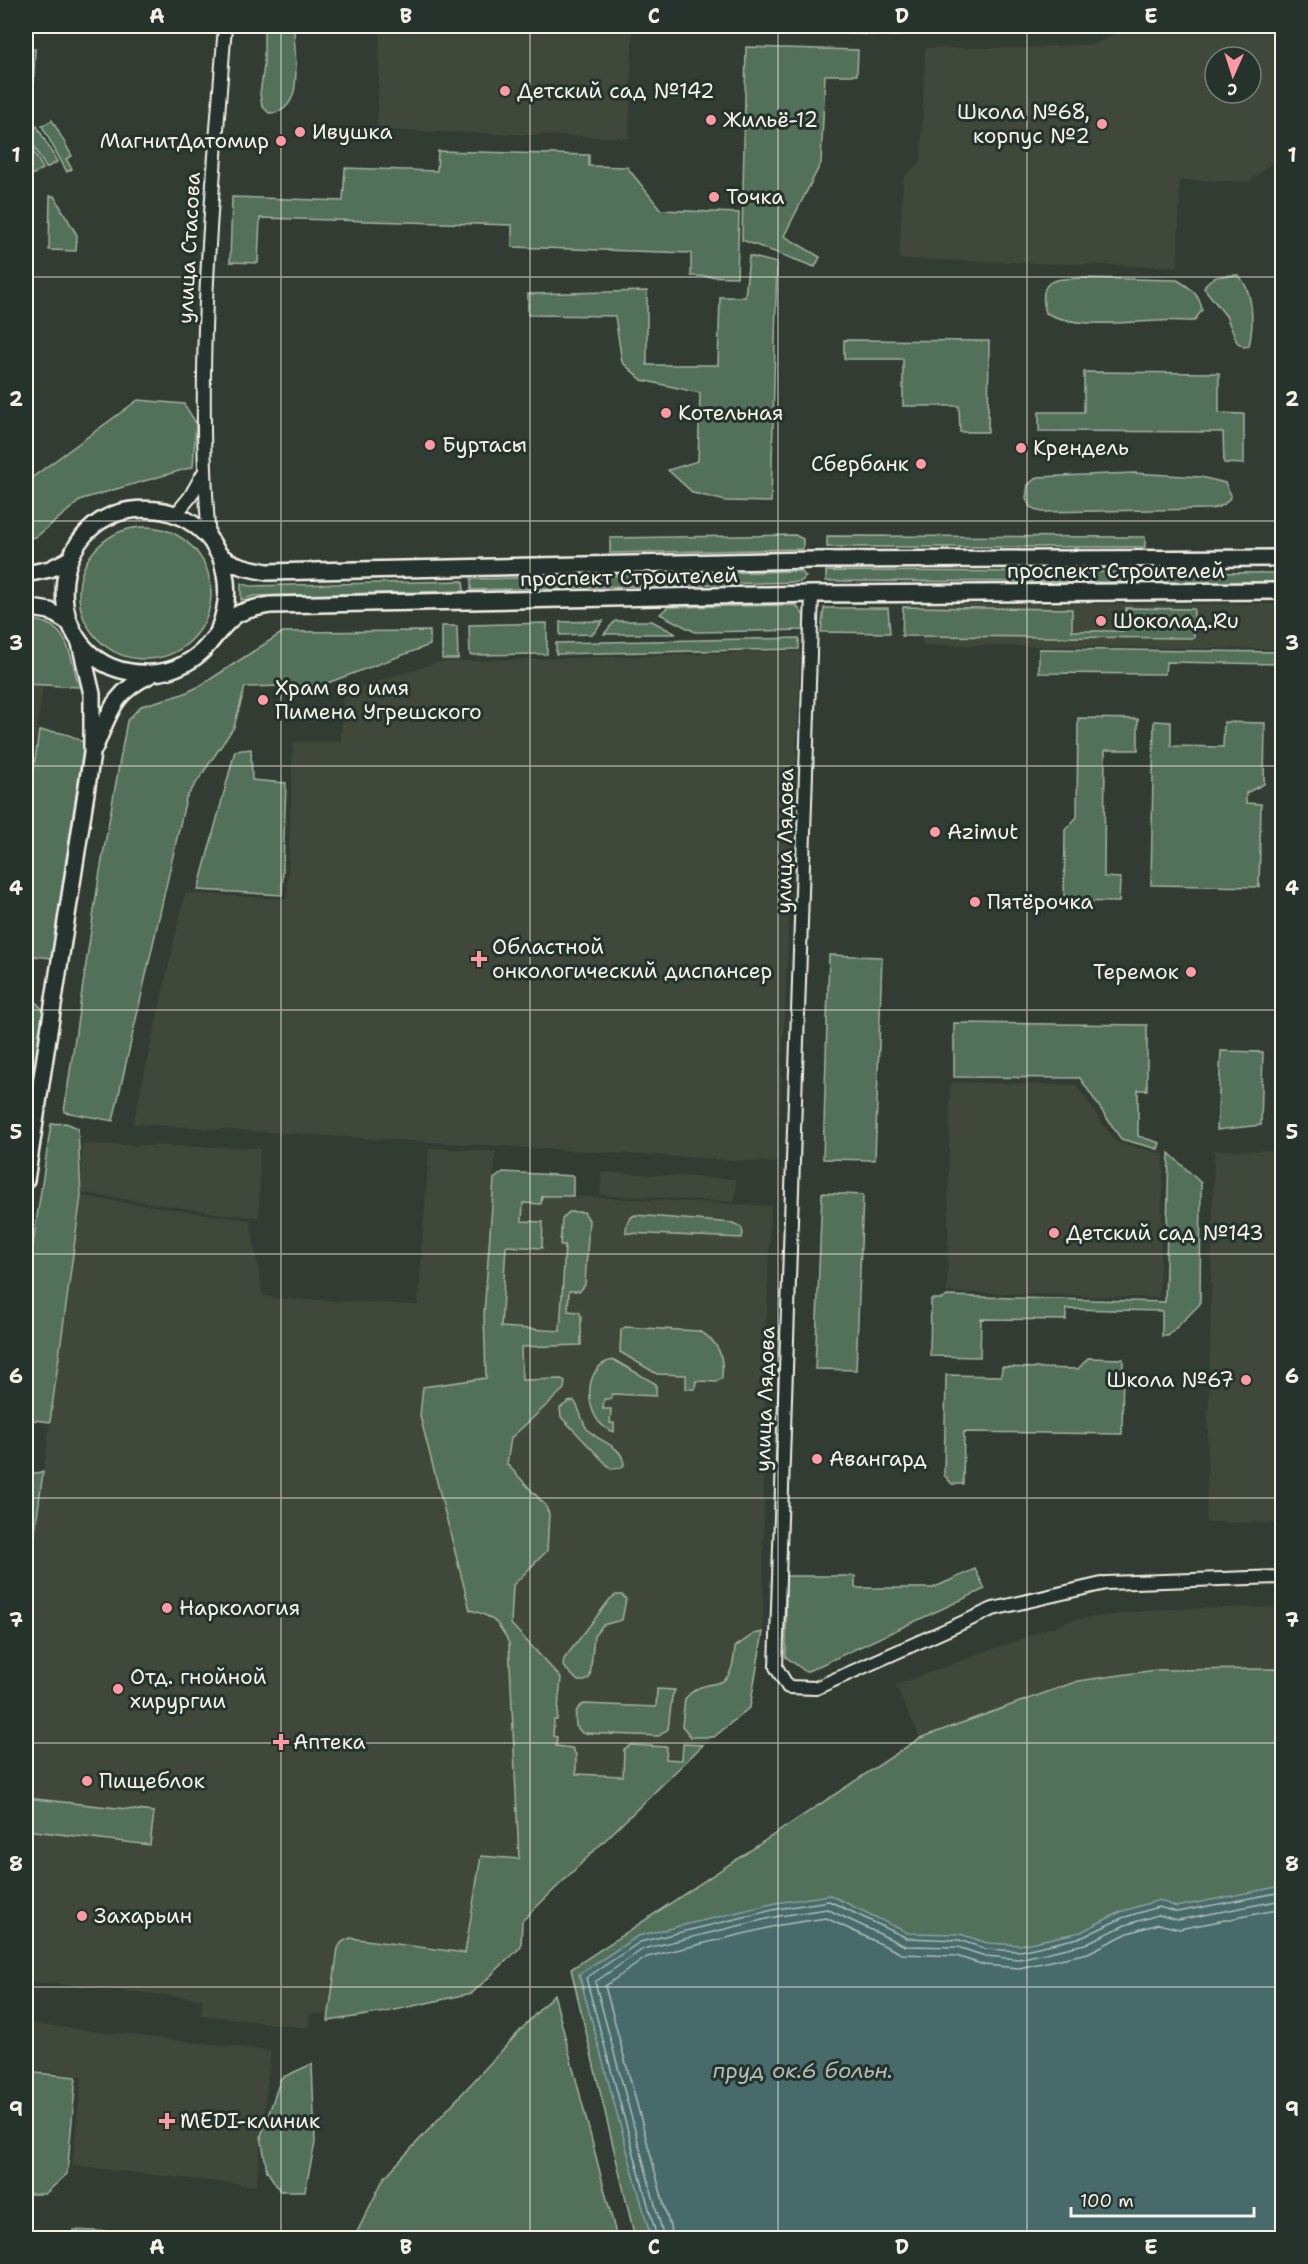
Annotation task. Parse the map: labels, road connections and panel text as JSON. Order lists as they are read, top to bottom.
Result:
{
  "streets": {
    "main road": ["проспект Строителей"],
    "street": ["улица Стасова", "улица Лядова"]
  },
  "crossings": [
    ["улица Стасова", "проспект Строителей"],
    ["проспект Строителей", "улица Лядова"]
  ],
  "water": ["пруд ок.6 больн."],
  "places": {
    "other": [
      "Детский сад №142",
      "Жильё-12",
      "Школа №68, корпус №2",
      "Ивушка",
      "МагнитДатомир",
      "Точка",
      "Котельная",
      "Буртасы",
      "Крендель",
      "Сбербанк",
      "Шоколад.Ru",
      "Храм во имя Пимена Угрешского",
      "Azimut",
      "Пятёрочка",
      "Теремок",
      "Детский сад №143",
      "Школа №67",
      "Авангард",
      "Наркология",
      "Отд. гнойной хирургии",
      "Пищеблок",
      "Захарьин"
    ],
    "health": ["Областной онкологический диспансер", "Аптека", "MEDI-клиник"]
  },
  "scale_bar": "100 m",
  "north": "bottom",
  "grid": {
    "columns": [
      "A",
      "B",
      "C",
      "D",
      "E"
    ],
    "rows": [
      "1",
      "2",
      "3",
      "4",
      "5",
      "6",
      "7",
      "8",
      "9"
    ]
  }
}
